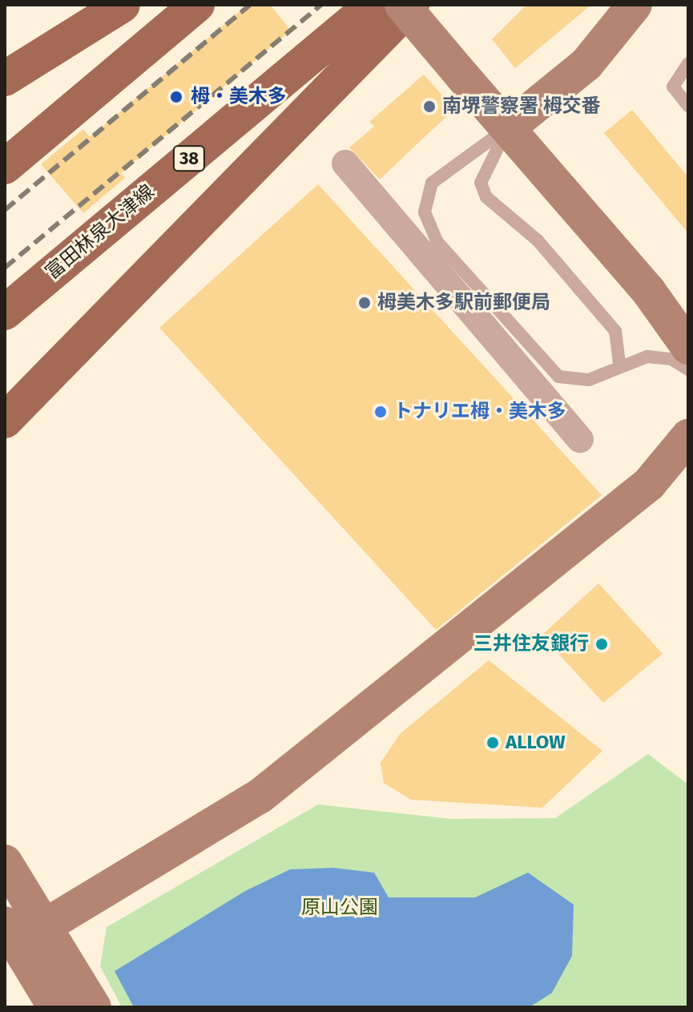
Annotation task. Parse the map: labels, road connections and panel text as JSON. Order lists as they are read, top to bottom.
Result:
{
  "streets": {
    "main road": ["38", "富田林泉大津線"]
  },
  "parks": ["原山公園"],
  "places": [
    "栂・美木多",
    "南堺警察署 栂交番",
    "栂美木多駅前郵便局",
    "トナリエ栂・美木多",
    "三井住友銀行",
    "ALLOW"
  ]
}
